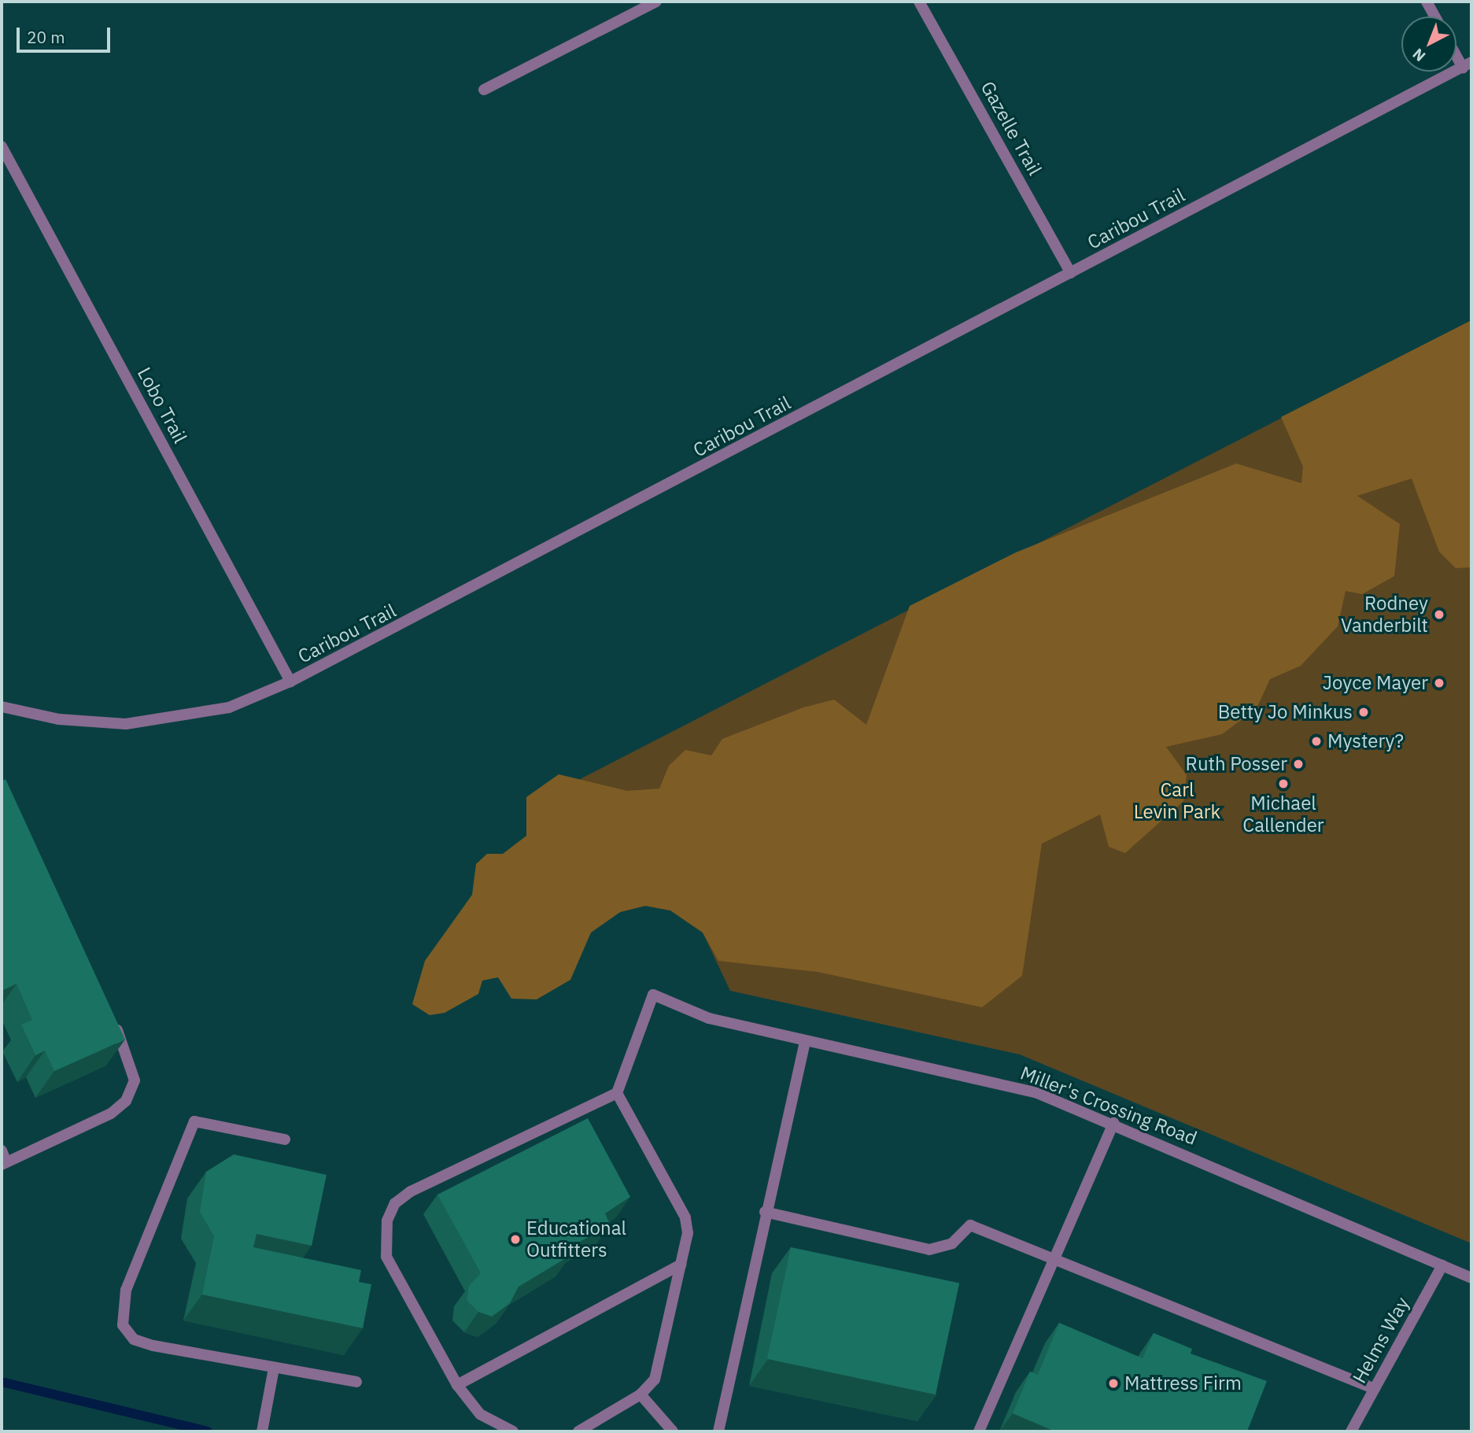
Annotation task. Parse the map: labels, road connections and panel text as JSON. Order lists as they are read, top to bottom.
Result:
{
  "streets": {
    "street": [
      "Gazelle Trail",
      "Caribou Trail",
      "Lobo Trail",
      "Miller's Crossing Road",
      "Helms Way"
    ]
  },
  "crossings": [
    ["Gazelle Trail", "Caribou Trail"],
    ["Caribou Trail", "Lobo Trail"],
    ["Miller's Crossing Road", "Helms Way"]
  ],
  "parks": ["Carl Levin Park"],
  "places": [
    "Rodney Vanderbilt",
    "Joyce Mayer",
    "Betty Jo Minkus",
    "Mystery?",
    "Ruth Posser",
    "Michael Callender",
    "Educational Outfitters",
    "Mattress Firm"
  ],
  "scale_bar": "20 m",
  "north": "bottom left"
}
